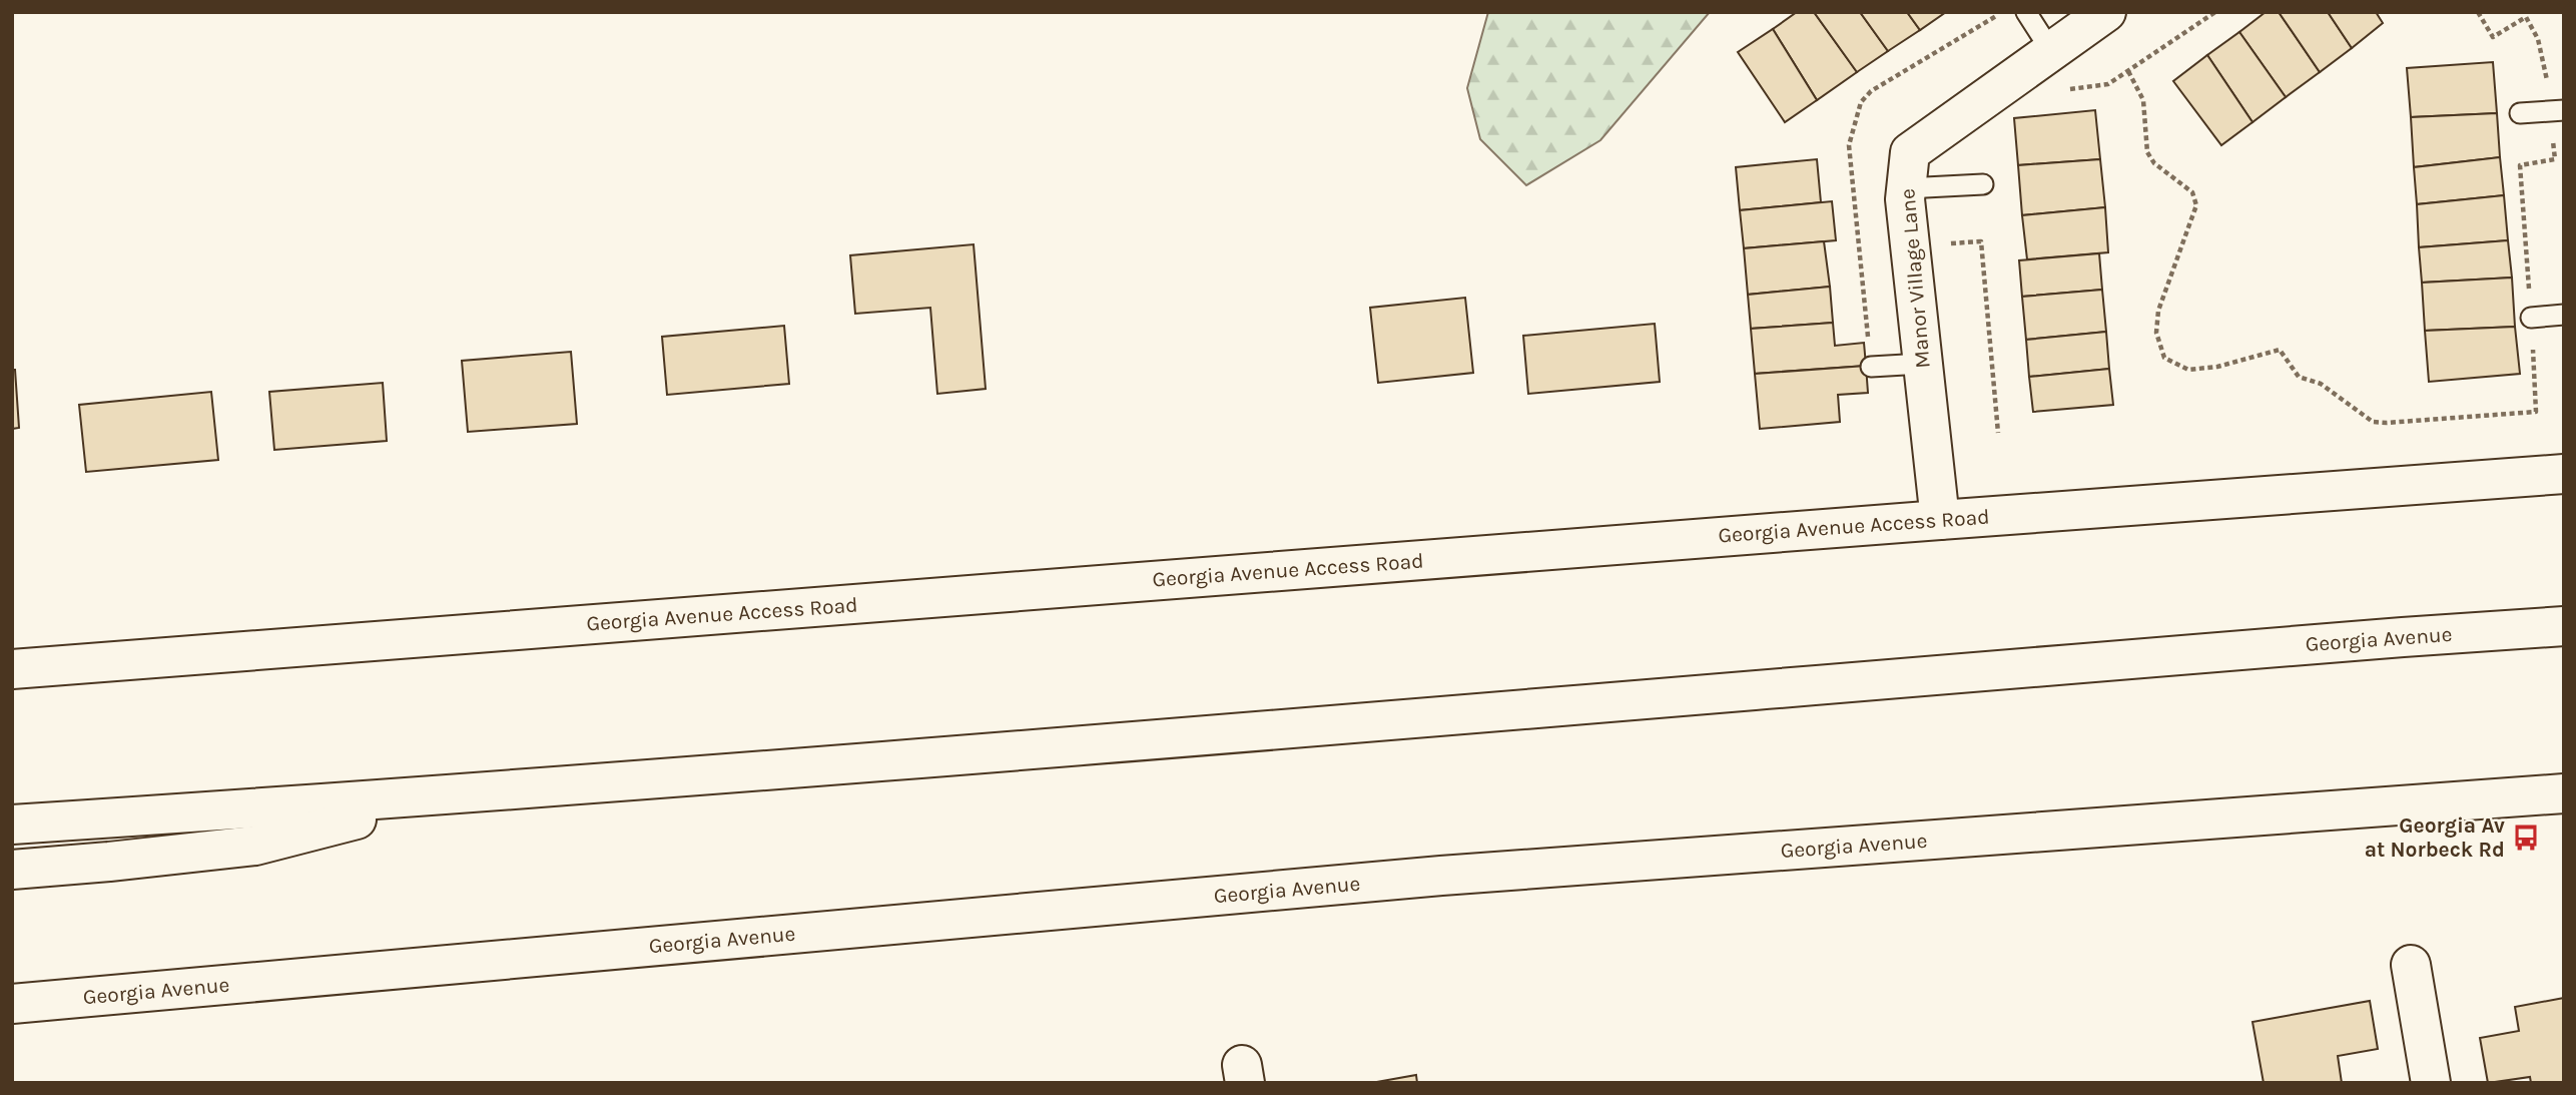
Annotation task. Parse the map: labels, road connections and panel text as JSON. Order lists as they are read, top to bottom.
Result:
{
  "streets": {
    "main road": ["Manor Village Lane", "Georgia Avenue Access Road", "Georgia Avenue"]
  },
  "crossings": [
    ["Manor Village Lane", "Georgia Avenue Access Road"]
  ],
  "places": {
    "bus stop": ["Georgia Av at Norbeck Rd"]
  }
}
